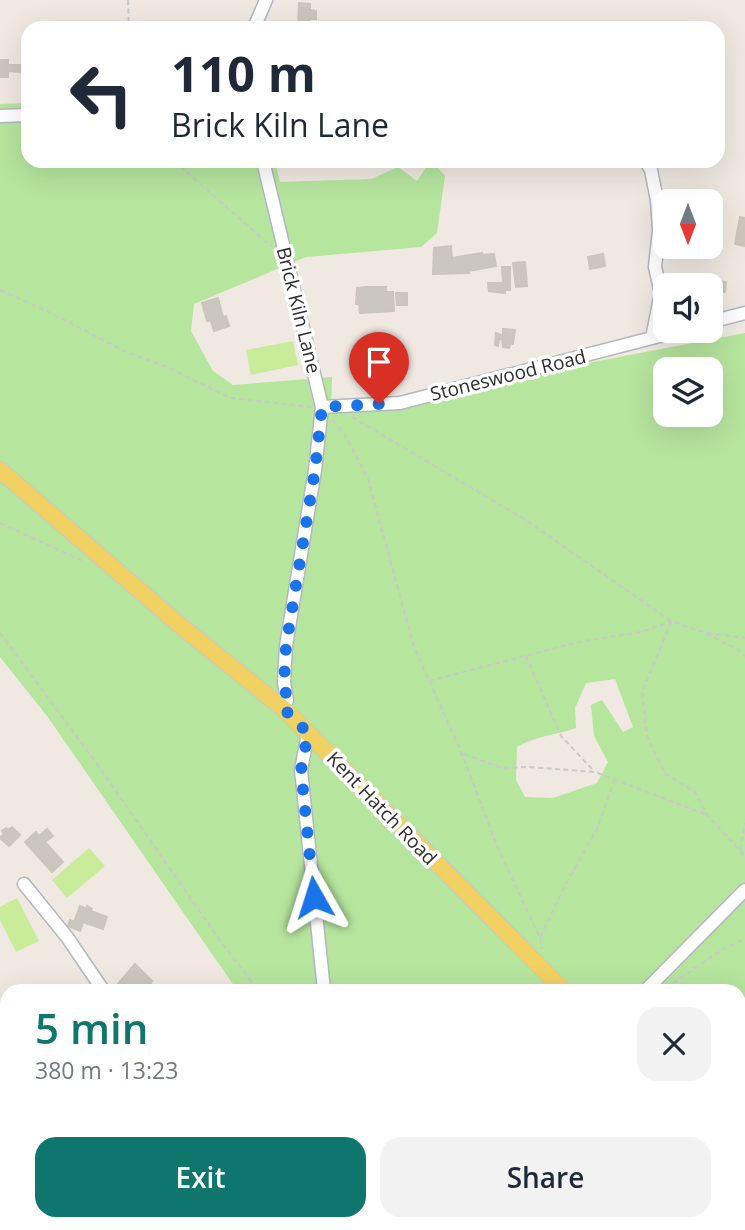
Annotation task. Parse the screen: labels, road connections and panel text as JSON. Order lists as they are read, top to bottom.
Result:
{
  "streets": {
    "main road": ["Kent Hatch Road"],
    "street": ["Brick Kiln Lane", "Stoneswood Road"]
  },
  "crossings": [
    ["Brick Kiln Lane", "Stoneswood Road"],
    ["Brick Kiln Lane", "Kent Hatch Road"]
  ],
  "north": "bottom",
  "page": {
    "turn": ["110 m", "Brick Kiln Lane"],
    "heading": ["5 min", "380 m · 13:23"],
    "buttons": ["Exit", "Share"]
  }
}
